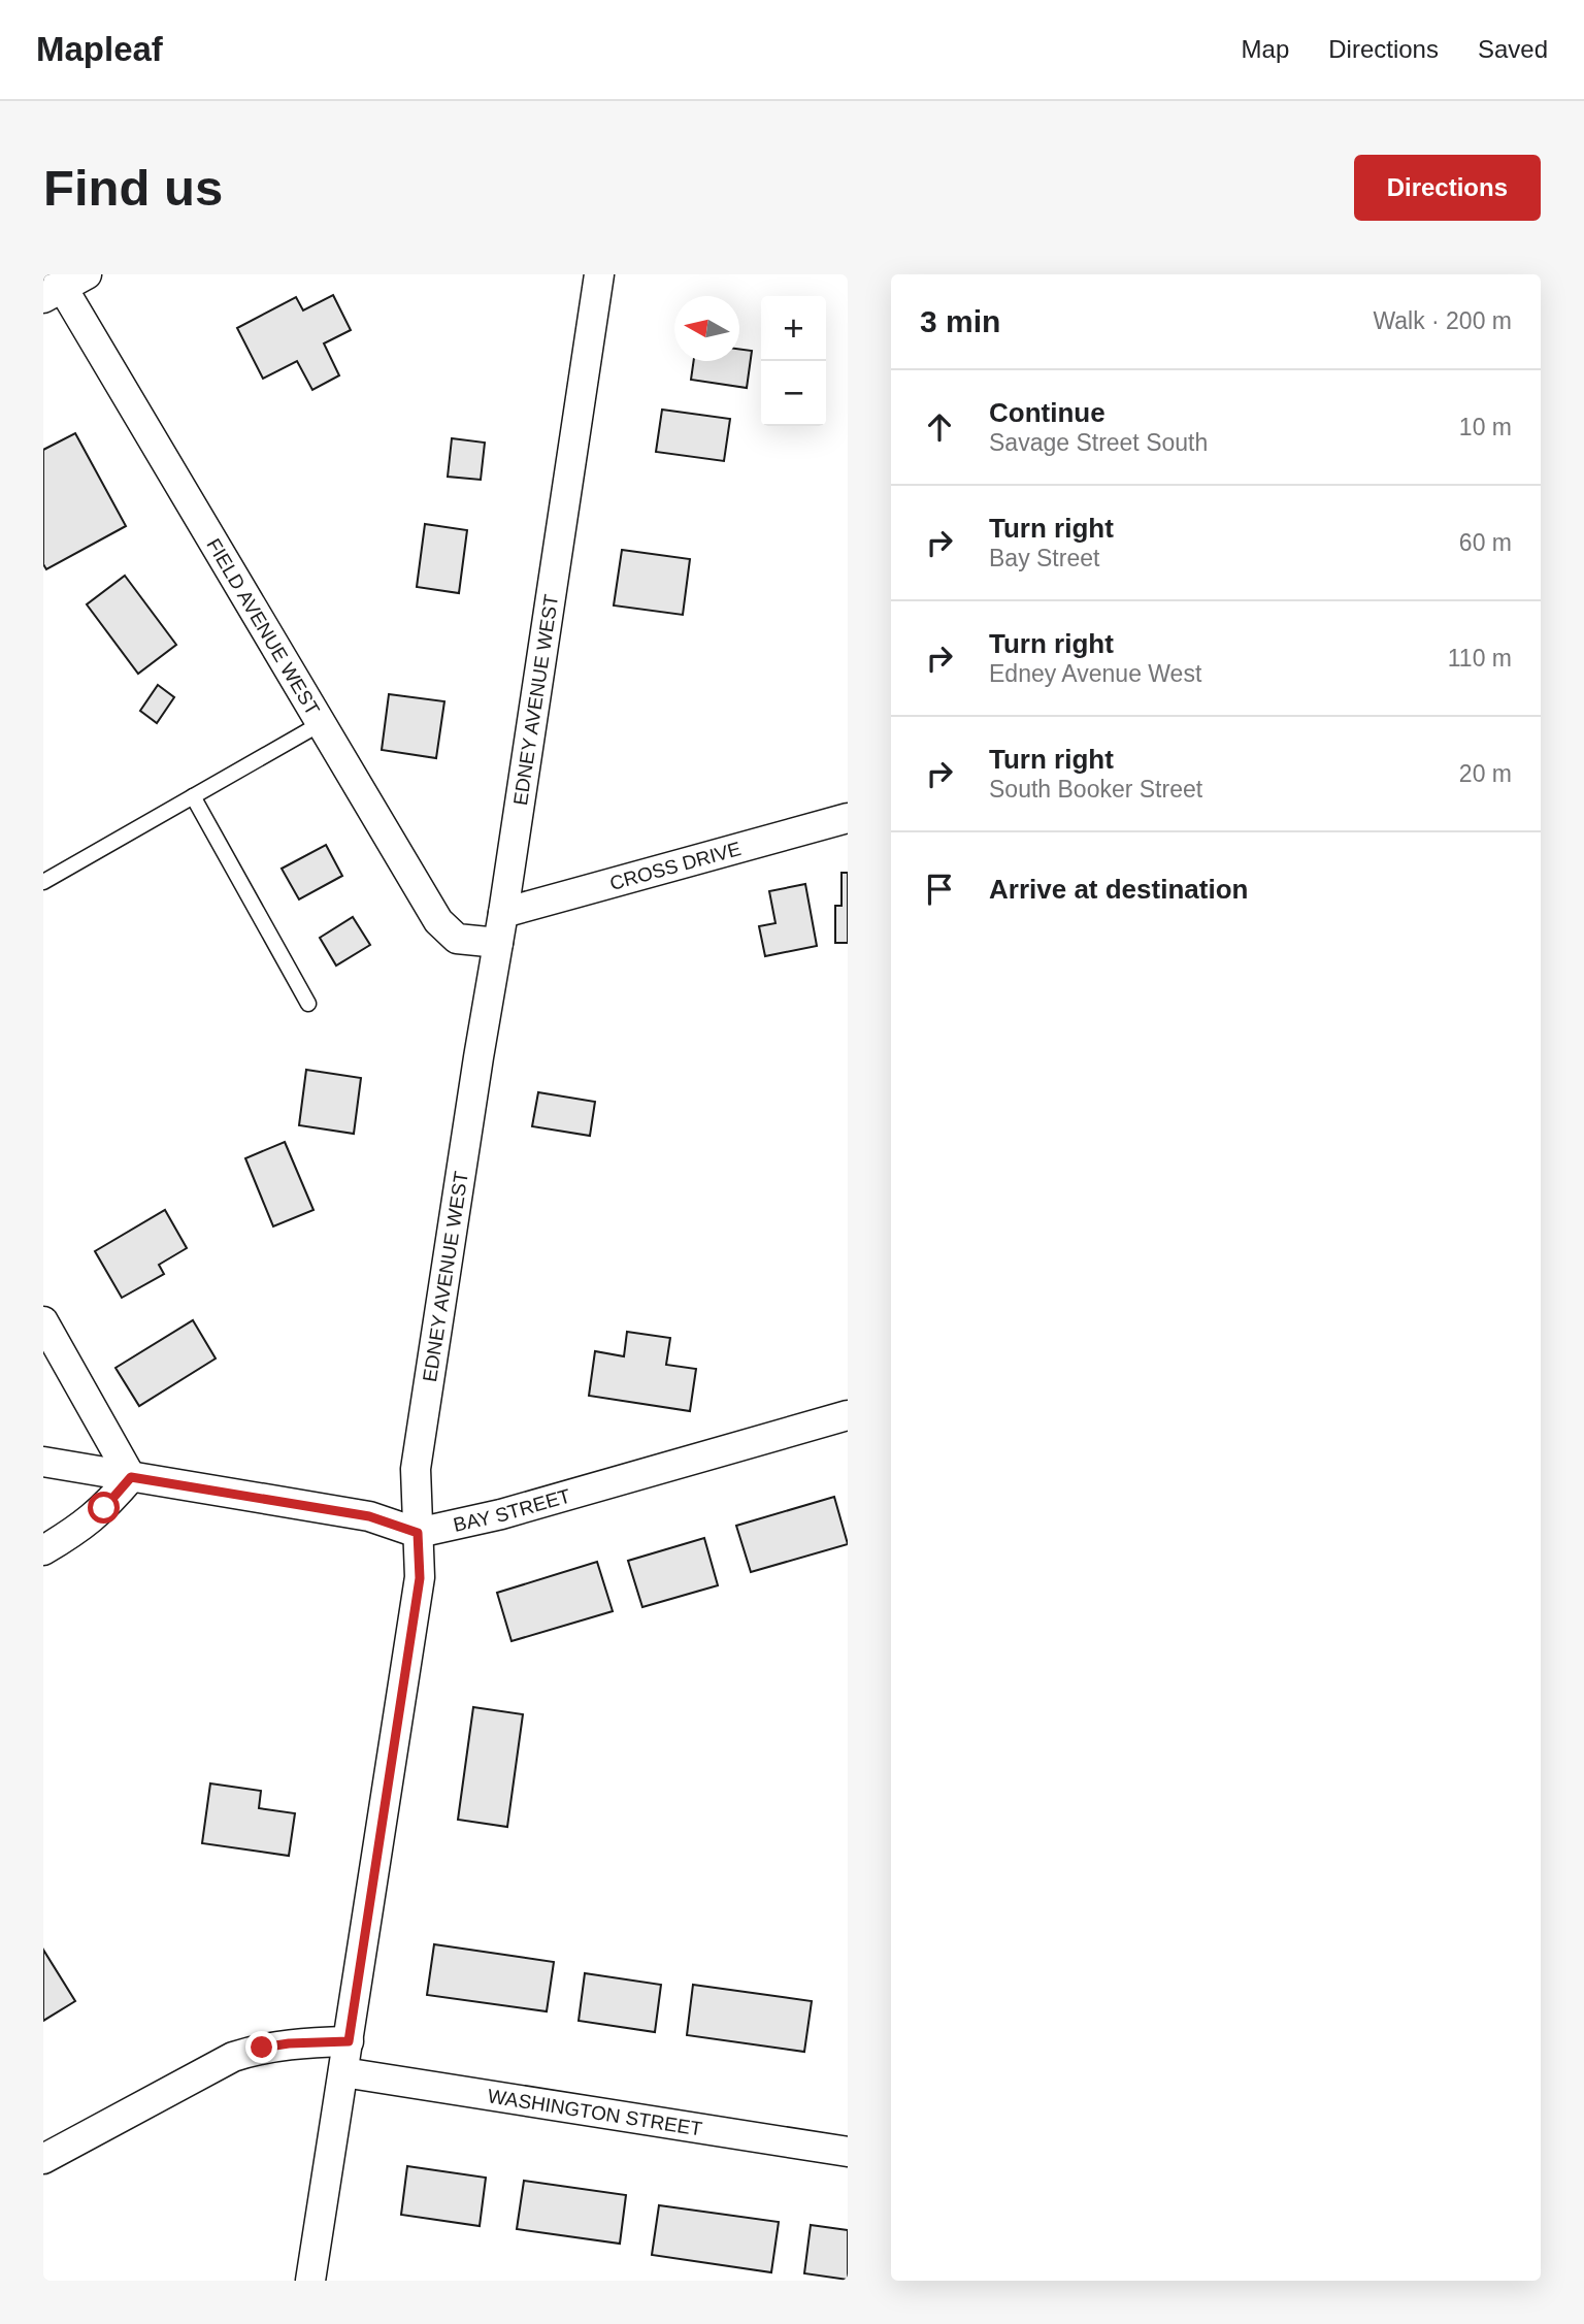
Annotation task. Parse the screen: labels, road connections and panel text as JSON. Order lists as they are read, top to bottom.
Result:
{
  "streets": {
    "street": [
      "FIELD AVENUE WEST",
      "EDNEY AVENUE WEST",
      "CROSS DRIVE",
      "BAY STREET",
      "WASHINGTON STREET"
    ]
  },
  "crossings": [
    ["FIELD AVENUE WEST", "EDNEY AVENUE WEST"],
    ["EDNEY AVENUE WEST", "CROSS DRIVE"],
    ["EDNEY AVENUE WEST", "BAY STREET"],
    ["EDNEY AVENUE WEST", "WASHINGTON STREET"]
  ],
  "north": "left",
  "page": {
    "header": "Mapleaf",
    "nav": ["Map", "Directions", "Saved"],
    "buttons": "Directions",
    "title": "Find us",
    "heading": ["3 min", "Walk · 200 m"],
    "map_buttons": ["+", "−"],
    "list": [
      ["Continue", "Savage Street South", "10 m"],
      ["Turn right", "Bay Street", "60 m"],
      ["Turn right", "Edney Avenue West", "110 m"],
      ["Turn right", "South Booker Street", "20 m"],
      "Arrive at destination"
    ]
  }
}
